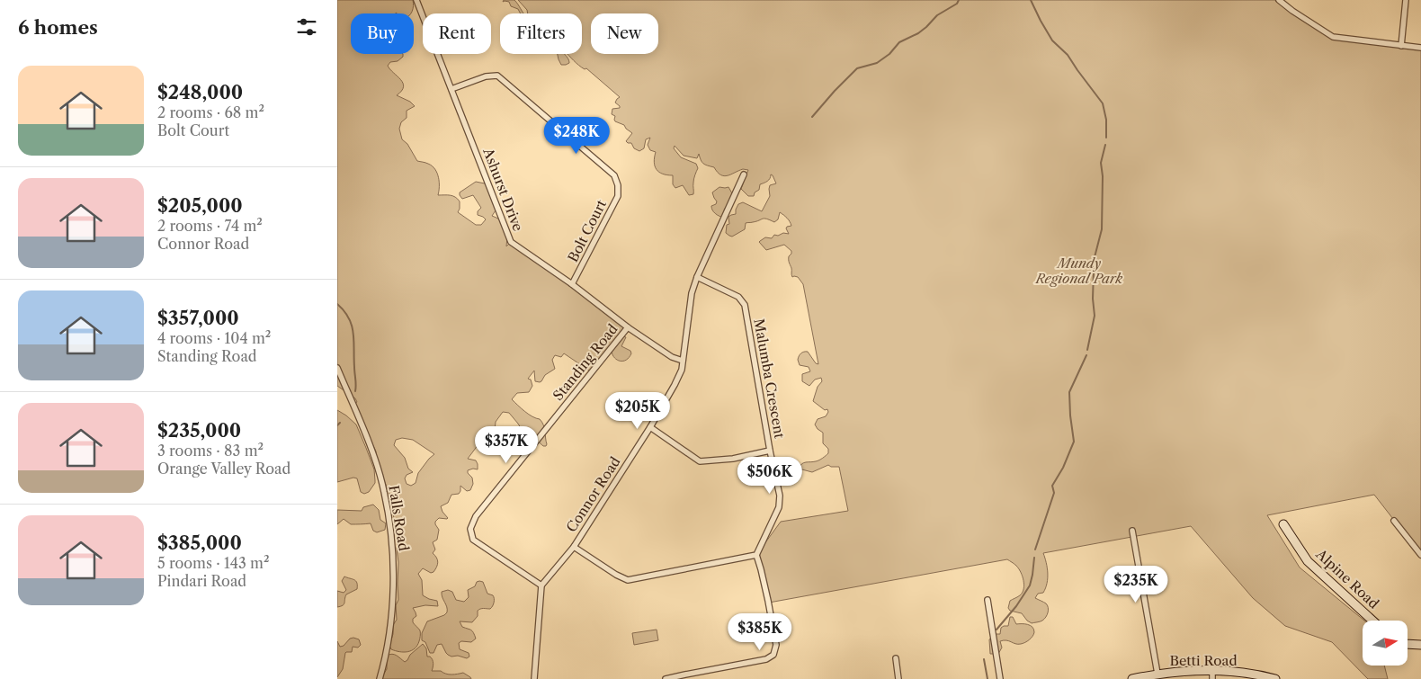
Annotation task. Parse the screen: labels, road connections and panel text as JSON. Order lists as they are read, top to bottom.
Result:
{
  "streets": {
    "street": [
      "Ashurst Drive",
      "Bolt Court",
      "Standing Road",
      "Malumba Crescent",
      "Connor Road",
      "Falls Road",
      "Alpine Road",
      "Betti Road"
    ]
  },
  "crossings": [
    ["Ashurst Drive", "Bolt Court"],
    ["Ashurst Drive", "Standing Road"],
    ["Ashurst Drive", "Connor Road"],
    ["Standing Road", "Connor Road"],
    ["Malumba Crescent", "Connor Road"]
  ],
  "parks": ["Mundy Regional Park"],
  "north": "right",
  "page": {
    "heading": "6 homes",
    "chip": [
      "Buy",
      "Rent",
      "Filters",
      "New"
    ],
    "list": [
      {
        "name": "$248,000",
        "note": "2 rooms · 68 m² · Bolt Court"
      },
      {
        "name": "$205,000",
        "note": "2 rooms · 74 m² · Connor Road"
      },
      {
        "name": "$357,000",
        "note": "4 rooms · 104 m² · Standing Road"
      },
      {
        "name": "$235,000",
        "note": "3 rooms · 83 m² · Orange Valley Road"
      },
      {
        "name": "$385,000",
        "note": "5 rooms · 143 m² · Pindari Road"
      }
    ],
    "price": [
      "$248K",
      "$205K",
      "$357K",
      "$506K",
      "$235K",
      "$385K"
    ]
  }
}
